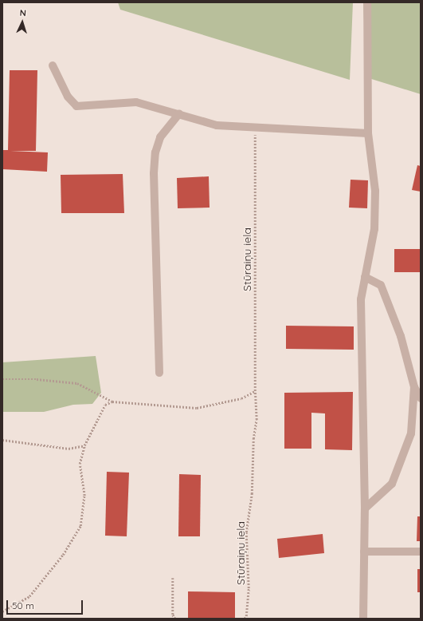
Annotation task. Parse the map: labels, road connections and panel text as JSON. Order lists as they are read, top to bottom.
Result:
{
  "streets": {
    "path": ["Stūraiņu iela"]
  },
  "scale_bar": "50 m",
  "north": "top"
}
